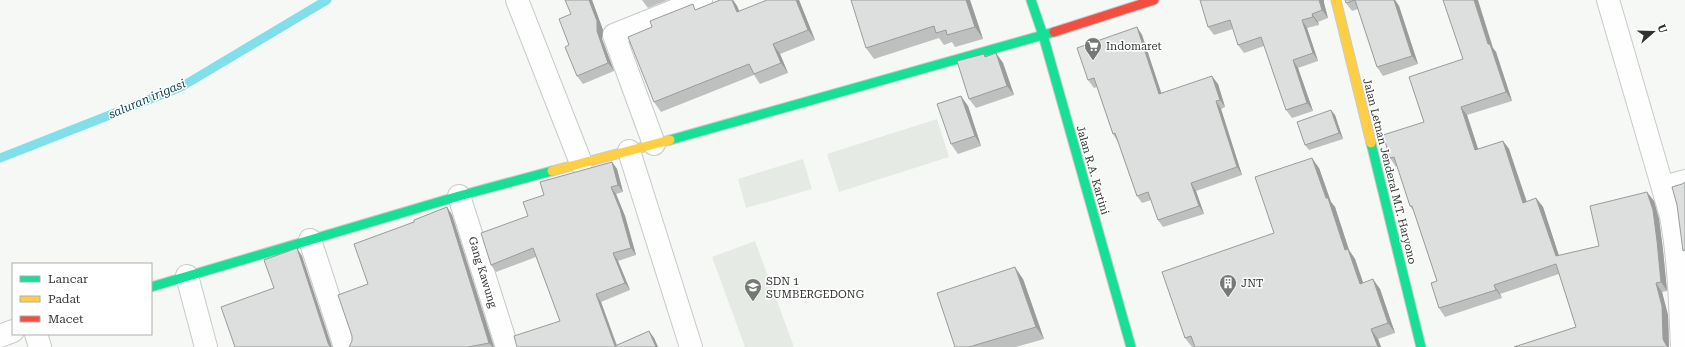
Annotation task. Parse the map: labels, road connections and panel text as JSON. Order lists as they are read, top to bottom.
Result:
{
  "streets": {
    "street": ["Jalan R.A. Kartini", "Jalan Letnan Jenderal M.T. Haryono", "Gang Kawung"]
  },
  "water": ["saluran irigasi"],
  "places": {
    "supermarket": ["Indomaret"],
    "building": ["JNT"],
    "school or university": ["SDN 1 SUMBERGEDONG"]
  },
  "legend": ["Lancar", "Padat", "Macet"],
  "north": "right"
}
